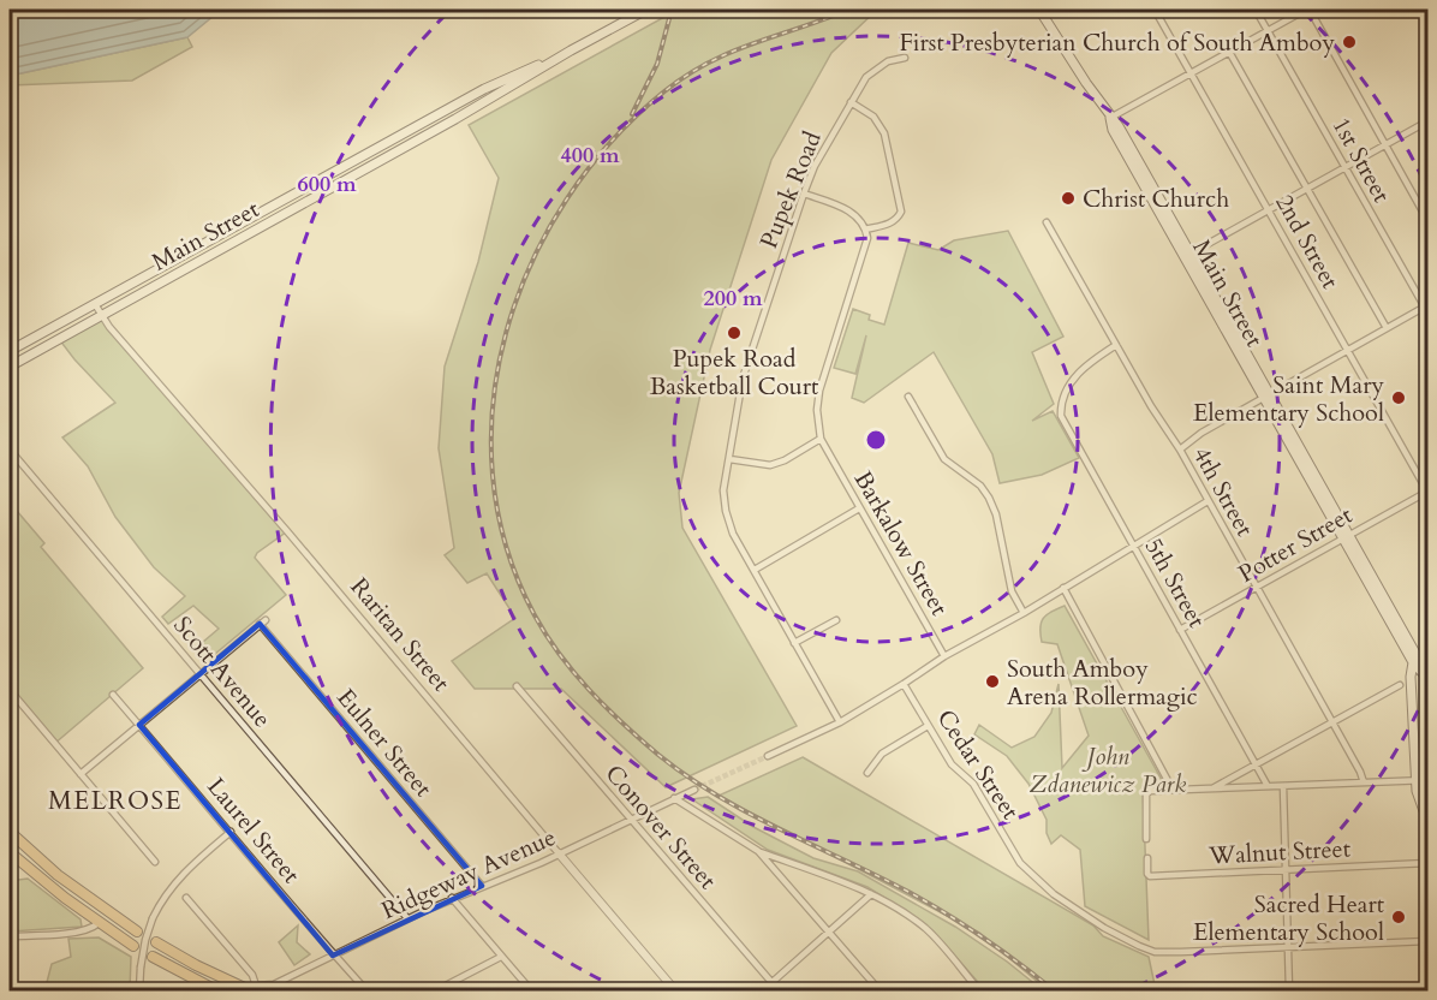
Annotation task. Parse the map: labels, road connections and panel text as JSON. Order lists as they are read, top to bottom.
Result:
{
  "streets": {
    "main road": ["Main Street"],
    "street": [
      "1st Street",
      "Pupek Road",
      "2nd Street",
      "4th Street",
      "Barkalow Street",
      "Potter Street",
      "5th Street",
      "Raritan Street",
      "Scott Avenue",
      "Eulner Street",
      "Cedar Street",
      "Conover Street",
      "Laurel Street",
      "Walnut Street",
      "Ridgeway Avenue"
    ]
  },
  "crossings": [
    ["Main Street", "Potter Street"],
    ["Main Street", "Raritan Street"],
    ["2nd Street", "Potter Street"],
    ["4th Street", "Potter Street"],
    ["4th Street", "5th Street"],
    ["Potter Street", "5th Street"],
    ["Raritan Street", "Ridgeway Avenue"],
    ["Scott Avenue", "Eulner Street"],
    ["Scott Avenue", "Ridgeway Avenue"],
    ["Eulner Street", "Ridgeway Avenue"],
    ["Conover Street", "Ridgeway Avenue"],
    ["Laurel Street", "Ridgeway Avenue"]
  ],
  "districts": ["MELROSE"],
  "parks": ["John Zdanewicz Park"],
  "places": [
    "First Presbyterian Church of South Amboy",
    "Christ Church",
    "Pupek Road Basketball Court",
    "Saint Mary Elementary School",
    "South Amboy Arena Rollermagic",
    "Sacred Heart Elementary School"
  ],
  "rings": ["400 m", "600 m", "200 m"]
}
